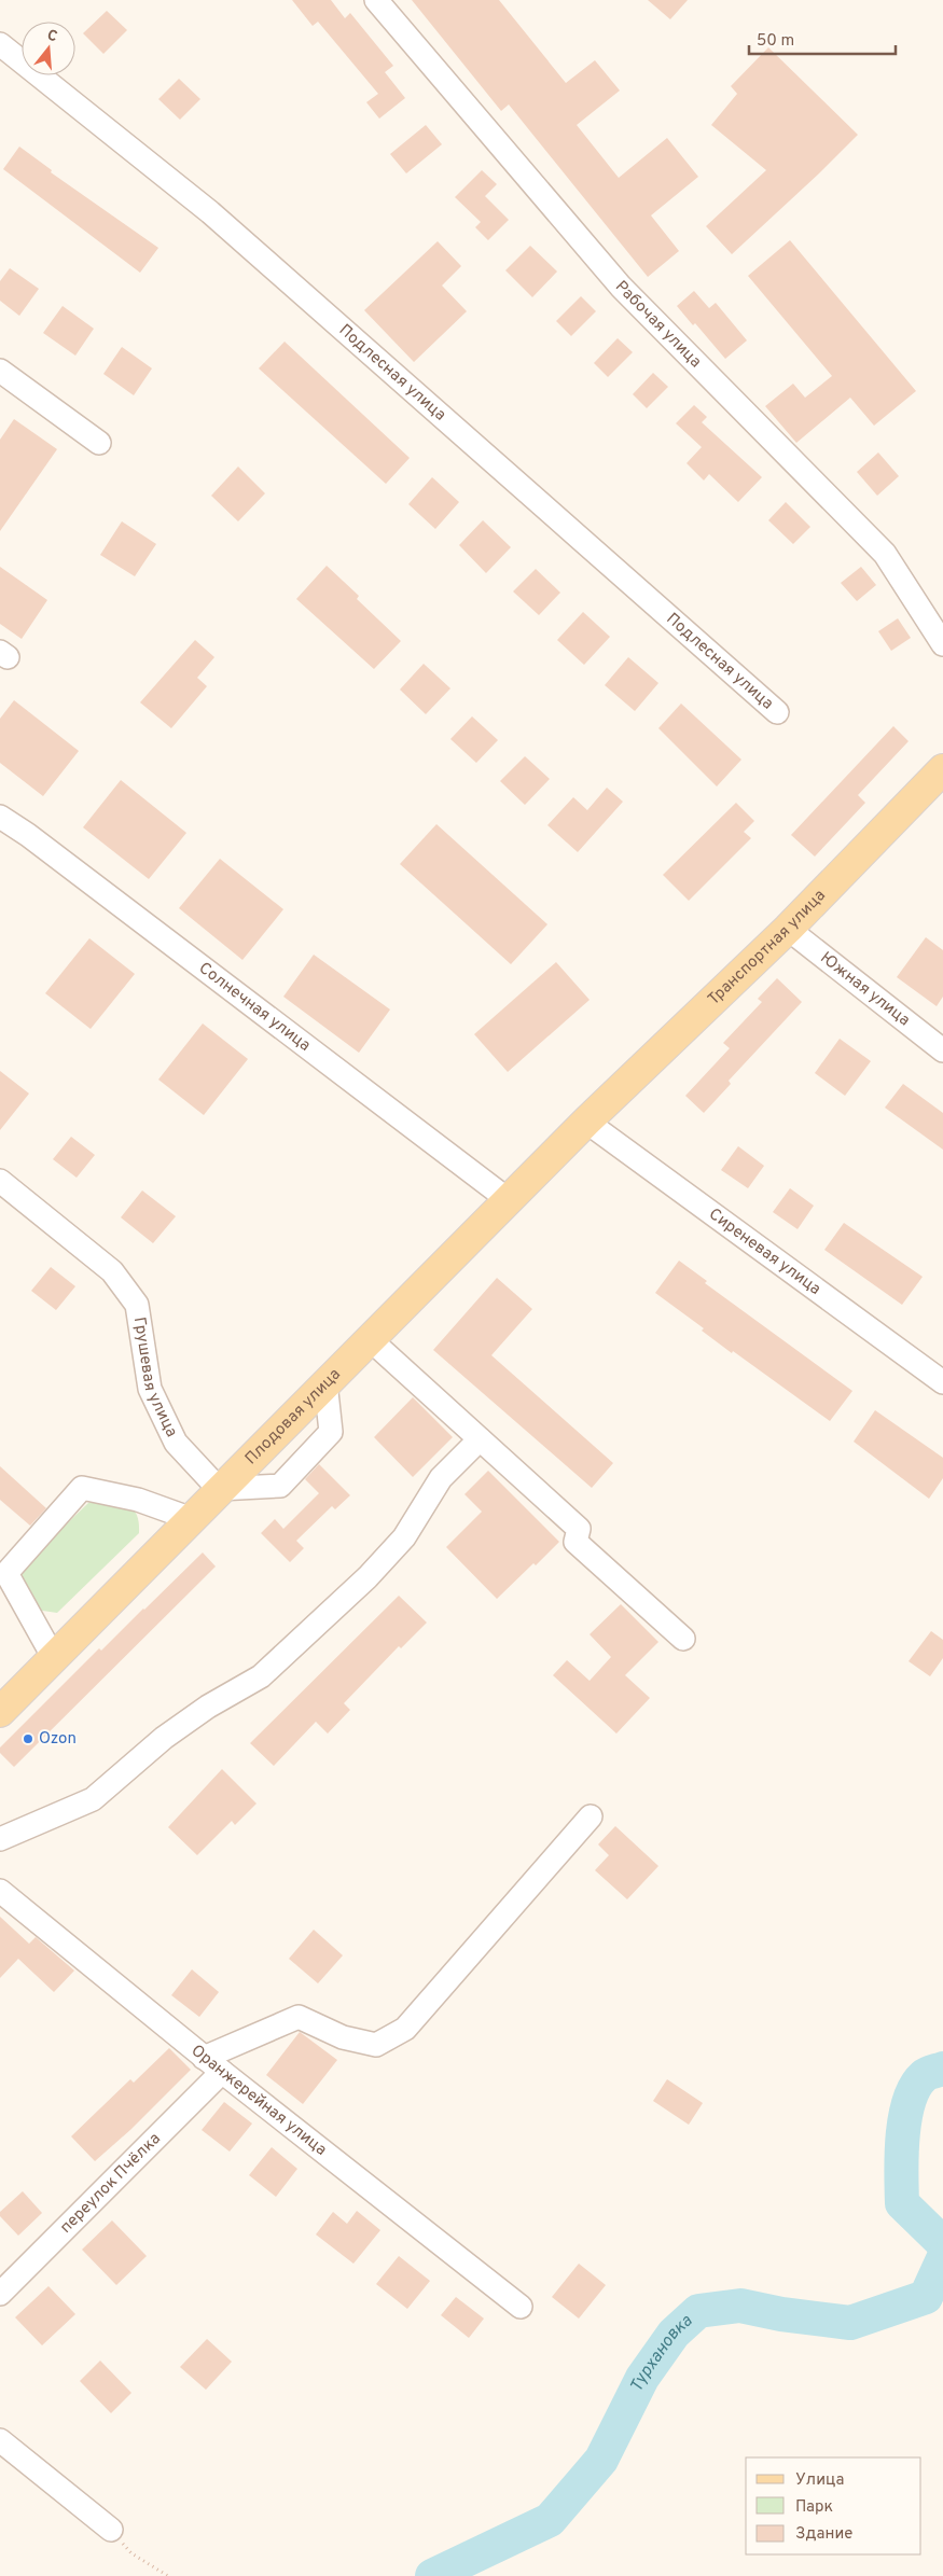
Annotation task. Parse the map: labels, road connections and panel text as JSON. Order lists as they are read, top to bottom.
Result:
{
  "streets": {
    "main road": ["Транспортная улица", "Плодовая улица"],
    "street": [
      "Рабочая улица",
      "Подлесная улица",
      "Южная улица",
      "Солнечная улица",
      "Сиреневая улица",
      "Грушевая улица",
      "Оранжерейная улица",
      "переулок Пчёлка"
    ]
  },
  "crossings": [
    ["Транспортная улица", "Южная улица"],
    ["Транспортная улица", "Сиреневая улица"],
    ["Транспортная улица", "Плодовая улица"],
    ["Солнечная улица", "Плодовая улица"],
    ["Сиреневая улица", "Плодовая улица"],
    ["Грушевая улица", "Плодовая улица"],
    ["Оранжерейная улица", "переулок Пчёлка"]
  ],
  "water": ["Турхановка"],
  "places": ["Ozon"],
  "legend": ["Улица", "Парк", "Здание"],
  "scale_bar": "50 m",
  "north": "top"
}
